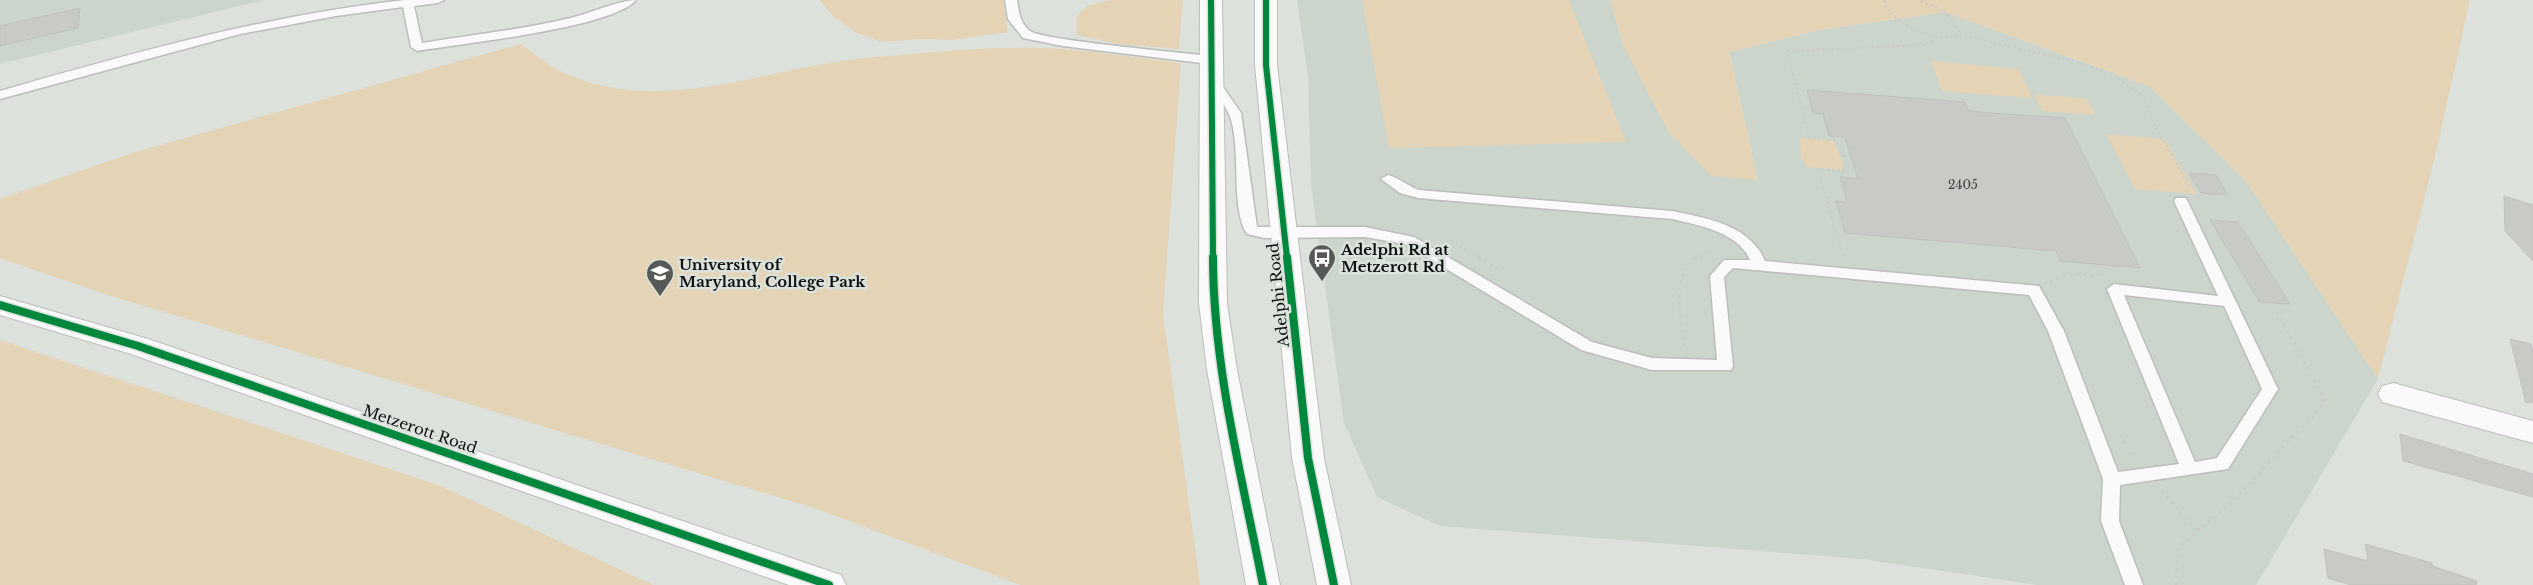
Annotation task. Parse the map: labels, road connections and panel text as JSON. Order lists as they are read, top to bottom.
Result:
{
  "streets": {
    "main road": ["Adelphi Road", "Metzerott Road"]
  },
  "places": {
    "bus stop": ["Adelphi Rd at Metzerott Rd"],
    "school or university": ["University of Maryland, College Park"]
  },
  "house_numbers": ["2405"]
}
